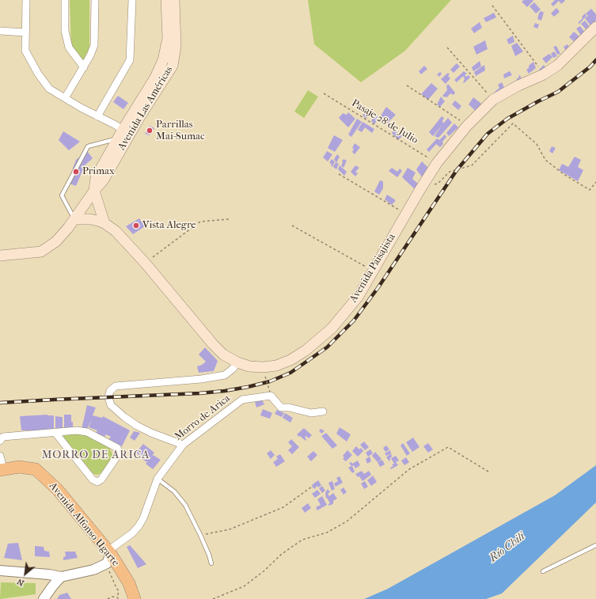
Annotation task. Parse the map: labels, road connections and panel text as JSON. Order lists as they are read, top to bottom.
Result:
{
  "streets": {
    "main road": ["Avenida Las Américas", "Avenida Paisajista", "Avenida Alfonso Ugarte"],
    "street": ["Morro de Arica"],
    "path": ["Pasaje 28 de Julio"]
  },
  "crossings": [
    ["Avenida Las Américas", "Avenida Paisajista"],
    ["Pasaje 28 de Julio", "Avenida Paisajista"],
    ["Morro de Arica", "Avenida Alfonso Ugarte"]
  ],
  "districts": ["MORRO DE ARICA"],
  "water": ["Río Chili"],
  "places": ["Parrillas Mai-Sumac", "Primax", "Vista Alegre"],
  "north": "bottom left"
}
